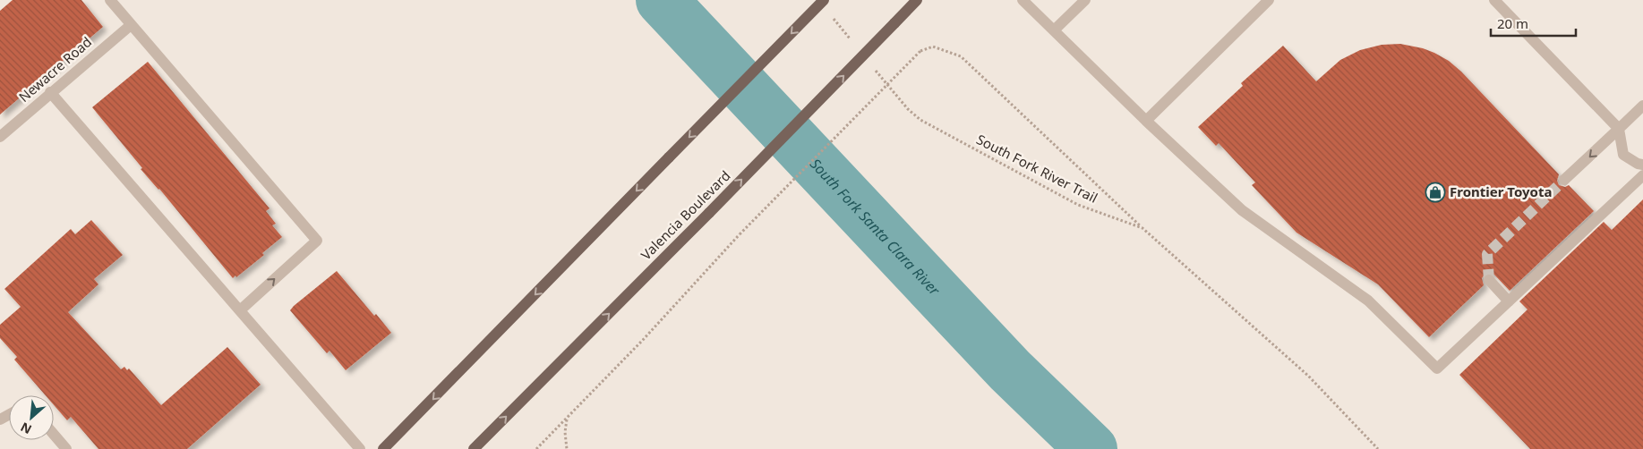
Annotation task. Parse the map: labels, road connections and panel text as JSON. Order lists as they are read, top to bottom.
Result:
{
  "streets": {
    "main road": ["Valencia Boulevard"],
    "street": ["Newacre Road"],
    "path": ["South Fork River Trail"]
  },
  "water": ["South Fork Santa Clara River"],
  "places": {
    "shop": ["Frontier Toyota"]
  },
  "scale_bar": "20 m",
  "north": "bottom left"
}
